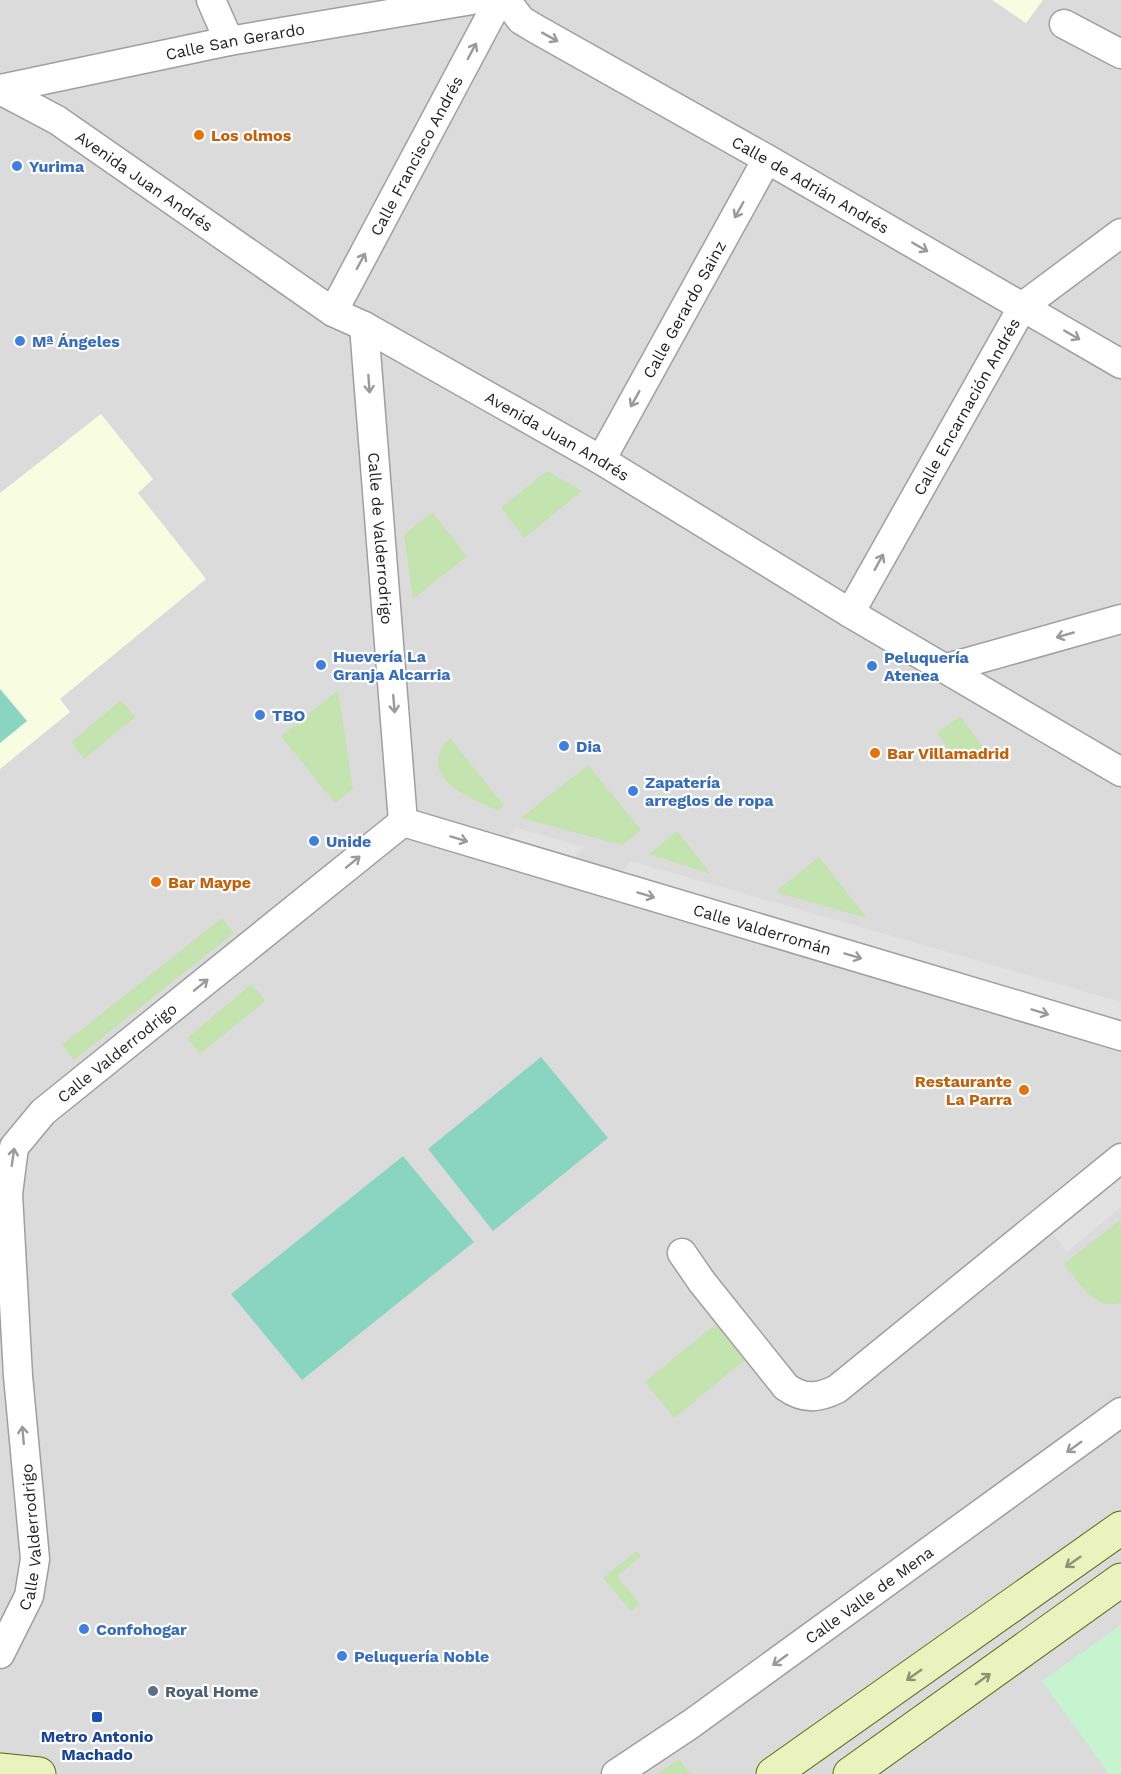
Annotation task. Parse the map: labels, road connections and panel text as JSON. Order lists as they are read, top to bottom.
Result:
{
  "streets": {
    "street": [
      "Calle San Gerardo",
      "Calle Francisco Andrés",
      "Avenida Juan Andrés",
      "Calle de Adrián Andrés",
      "Calle Gerardo Sainz",
      "Calle Encarnación Andrés",
      "Calle de Valderrodrigo",
      "Calle Valderromán",
      "Calle Valderrodrigo",
      "Calle Valle de Mena"
    ]
  },
  "crossings": [
    ["Calle San Gerardo", "Avenida Juan Andrés"],
    ["Calle Francisco Andrés", "Avenida Juan Andrés"],
    ["Avenida Juan Andrés", "Calle Gerardo Sainz"],
    ["Avenida Juan Andrés", "Calle Encarnación Andrés"],
    ["Avenida Juan Andrés", "Calle de Valderrodrigo"],
    ["Calle de Adrián Andrés", "Calle Gerardo Sainz"],
    ["Calle de Adrián Andrés", "Calle Encarnación Andrés"],
    ["Calle de Valderrodrigo", "Calle Valderromán"],
    ["Calle de Valderrodrigo", "Calle Valderrodrigo"],
    ["Calle Valderromán", "Calle Valderrodrigo"]
  ],
  "one_way": [
    "Calle Francisco Andrés",
    "Calle de Adrián Andrés",
    "Calle Gerardo Sainz",
    "Calle Encarnación Andrés",
    "Calle de Valderrodrigo",
    "Calle Valderromán",
    "Calle Valderrodrigo",
    "Calle Valle de Mena"
  ],
  "places": {
    "other": [
      "Los olmos",
      "Yurima",
      "Mª Ángeles",
      "Huevería La Granja Alcarria",
      "Peluquería Atenea",
      "TBO",
      "Dia",
      "Bar Villamadrid",
      "Zapatería arreglos de ropa",
      "Unide",
      "Bar Maype",
      "Restaurante La Parra",
      "Confohogar",
      "Peluquería Noble",
      "Royal Home"
    ],
    "transit": ["Metro Antonio Machado"]
  }
}
